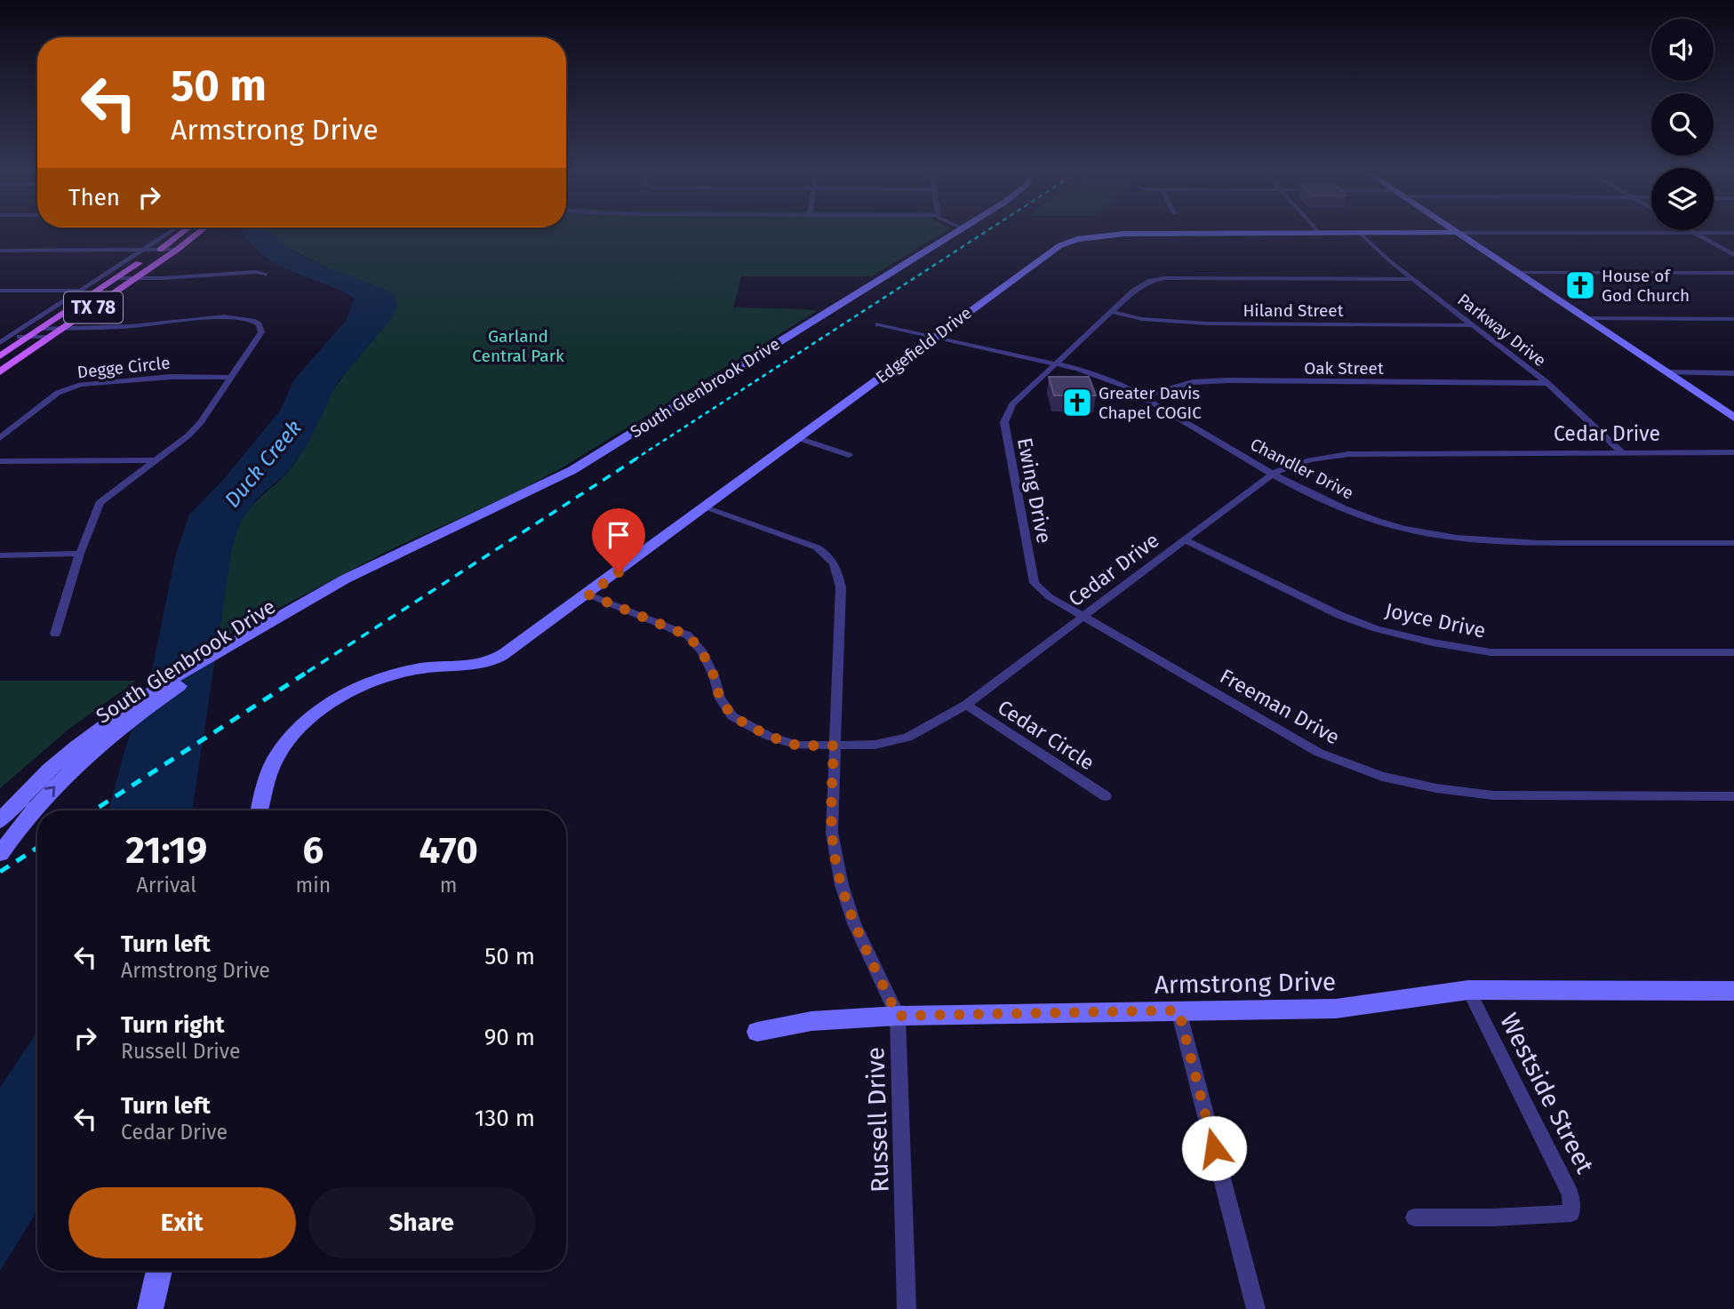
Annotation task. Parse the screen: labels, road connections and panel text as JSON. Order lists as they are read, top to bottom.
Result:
{
  "streets": {
    "main road": ["TX 78"],
    "street": [
      "Hiland Street",
      "Parkway Drive",
      "Edgefield Drive",
      "Degge Circle",
      "Oak Street",
      "South Glenbrook Drive",
      "Cedar Drive",
      "Chandler Drive",
      "Ewing Drive",
      "Joyce Drive",
      "Freeman Drive",
      "Cedar Circle",
      "Armstrong Drive",
      "Westside Street",
      "Russell Drive"
    ]
  },
  "crossings": [
    ["Hiland Street", "Parkway Drive"],
    ["Hiland Street", "Ewing Drive"],
    ["Parkway Drive", "Edgefield Drive"],
    ["Parkway Drive", "Oak Street"],
    ["Parkway Drive", "Cedar Drive"],
    ["Parkway Drive", "Ewing Drive"],
    ["Edgefield Drive", "Cedar Drive"],
    ["Edgefield Drive", "Chandler Drive"],
    ["Edgefield Drive", "Russell Drive"],
    ["Oak Street", "Chandler Drive"],
    ["Cedar Drive", "Chandler Drive"],
    ["Cedar Drive", "Ewing Drive"],
    ["Cedar Drive", "Joyce Drive"],
    ["Cedar Drive", "Freeman Drive"],
    ["Cedar Drive", "Cedar Circle"],
    ["Cedar Drive", "Russell Drive"],
    ["Chandler Drive", "Ewing Drive"],
    ["Ewing Drive", "Freeman Drive"],
    ["Armstrong Drive", "Westside Street"],
    ["Armstrong Drive", "Russell Drive"]
  ],
  "water": ["Duck Creek"],
  "parks": ["Garland Central Park"],
  "places": {
    "church": ["House of God Church", "Greater Davis Chapel COGIC"]
  },
  "page": {
    "turn": ["50 m", "Armstrong Drive"],
    "then": "Then",
    "eta": [
      "21:19",
      "Arrival",
      "6",
      "min",
      "470",
      "m"
    ],
    "list": [
      {
        "name": "Turn left",
        "note": "Armstrong Drive",
        "value": "50 m"
      },
      {
        "name": "Turn right",
        "note": "Russell Drive",
        "value": "90 m"
      },
      {
        "name": "Turn left",
        "note": "Cedar Drive",
        "value": "130 m"
      }
    ],
    "buttons": ["Exit", "Share"]
  }
}
